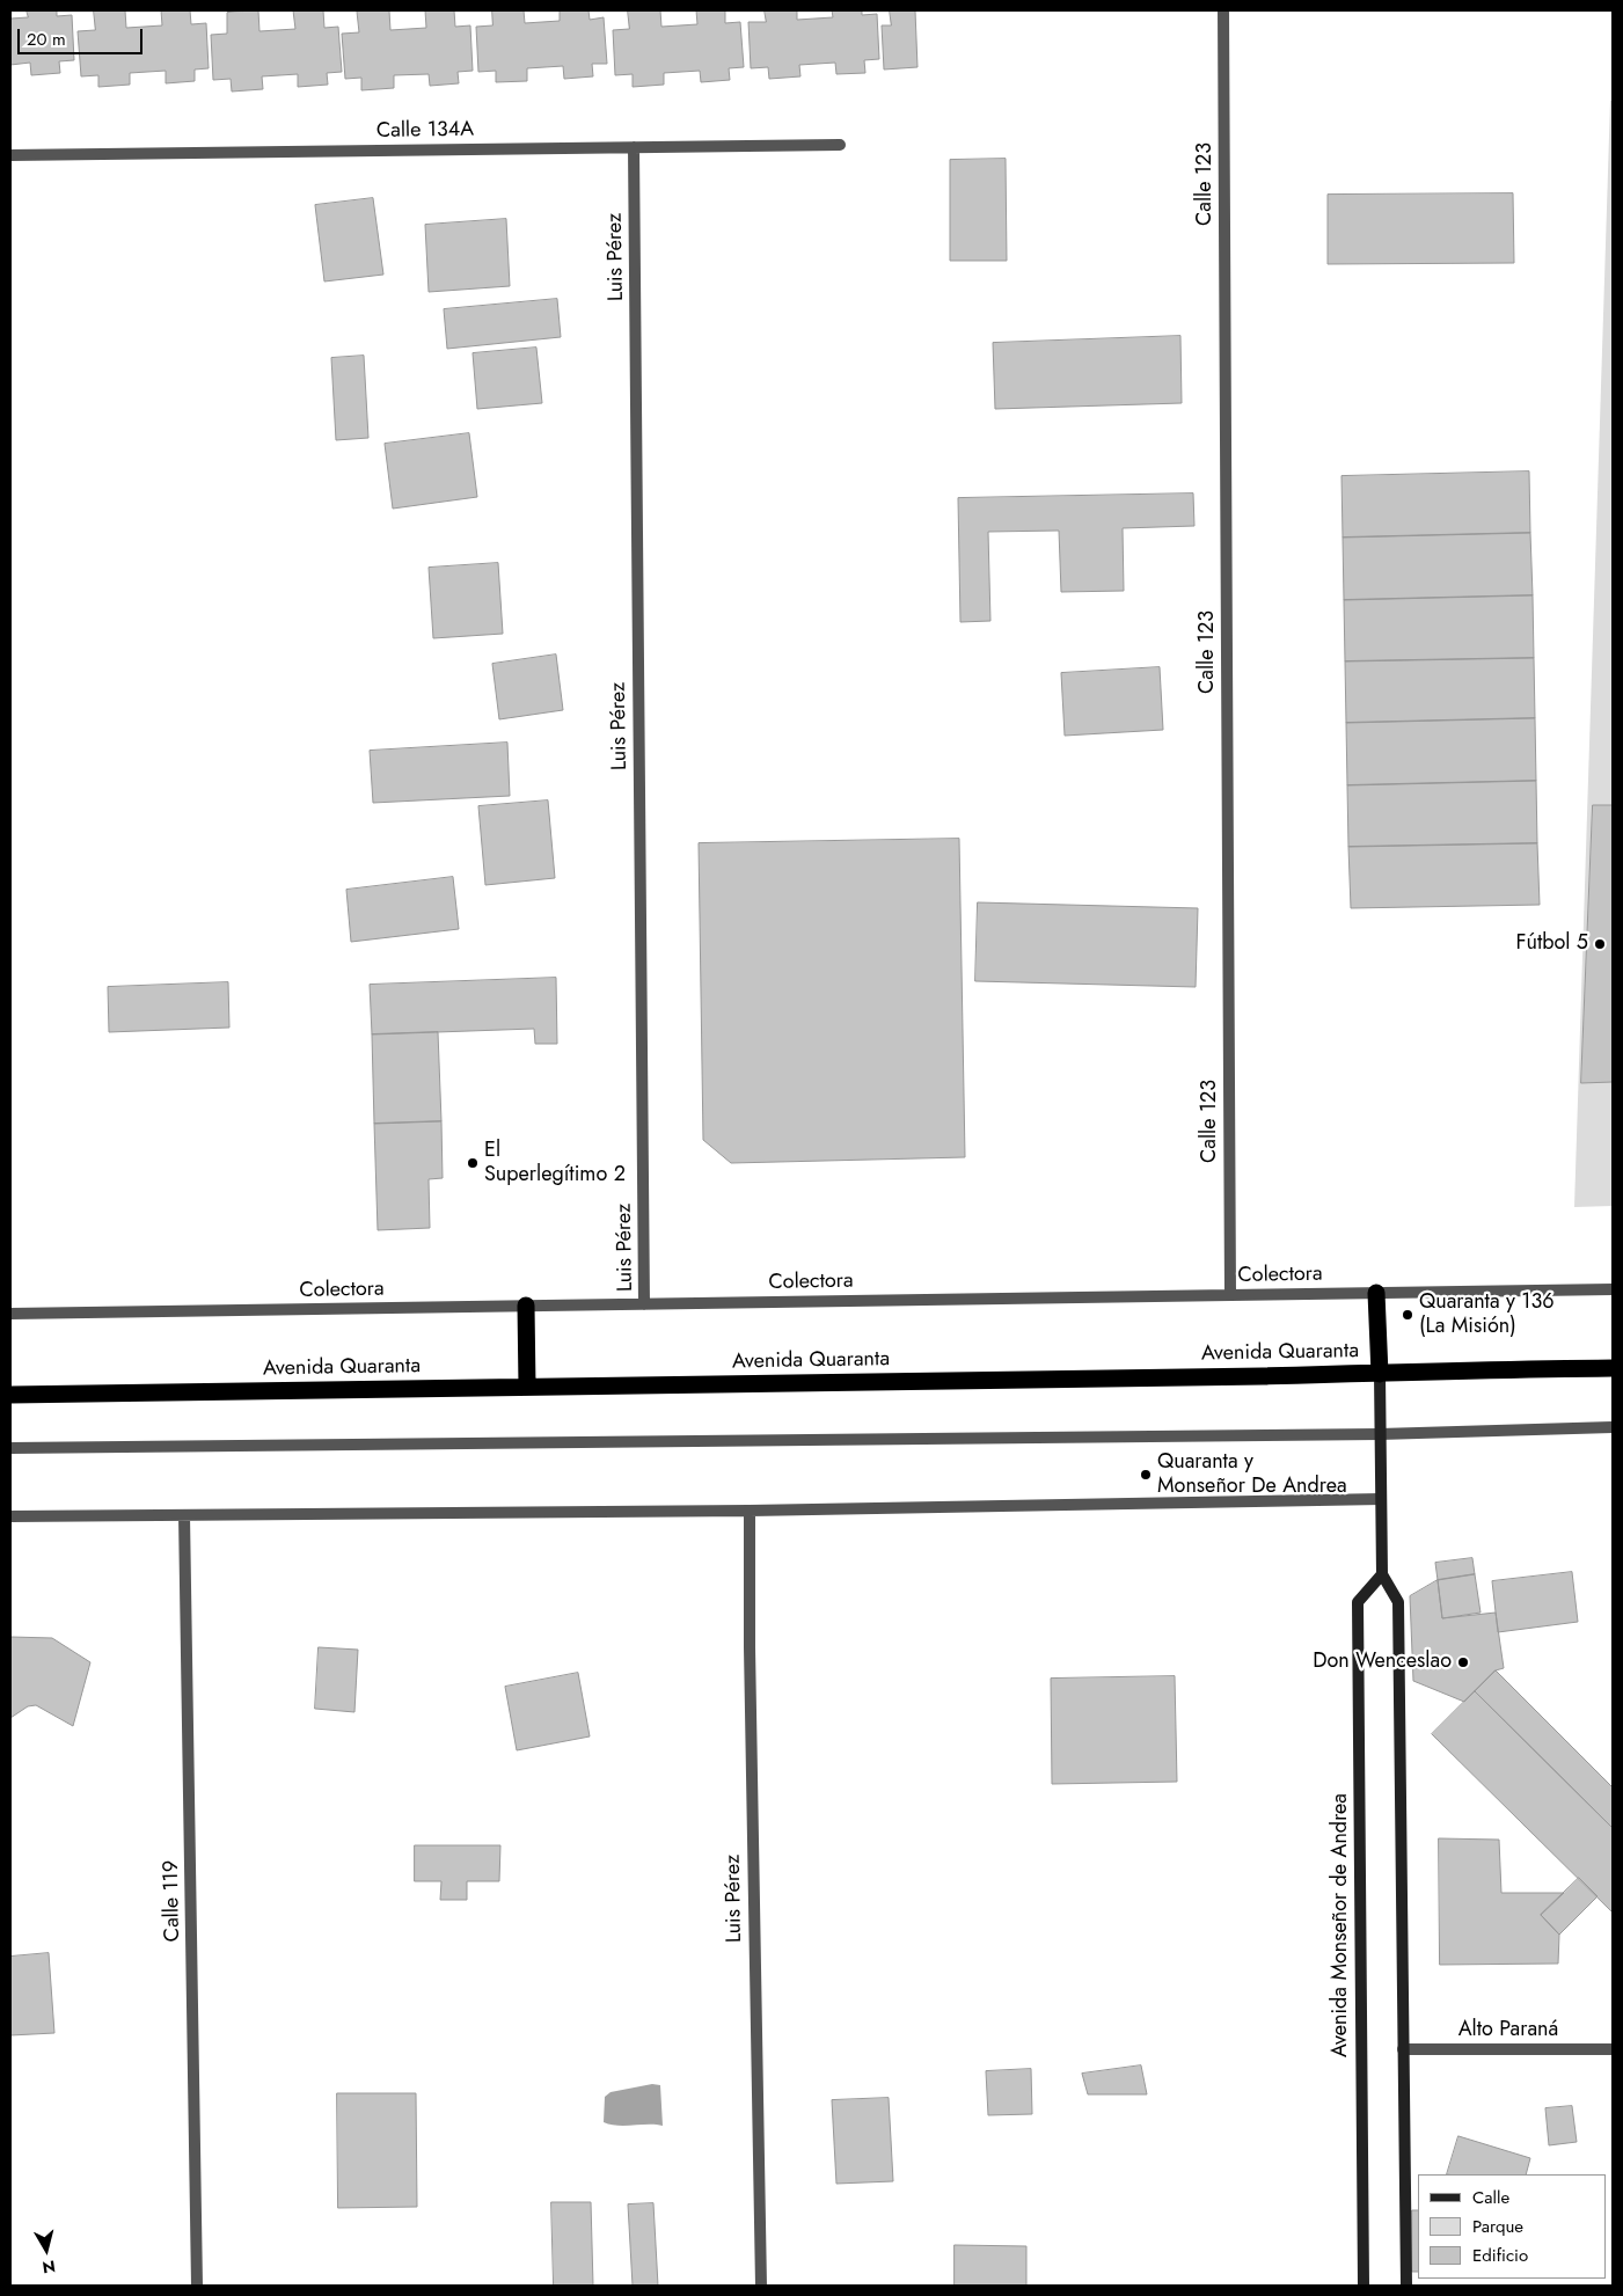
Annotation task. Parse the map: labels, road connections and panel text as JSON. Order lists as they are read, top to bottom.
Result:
{
  "streets": {
    "highway": ["Avenida Quaranta"],
    "main road": ["Avenida Monseñor de Andrea"],
    "street": [
      "Calle 134A",
      "Calle 123",
      "Luis Pérez",
      "Colectora",
      "Calle 119",
      "Alto Paraná"
    ]
  },
  "crossings": [
    ["Calle 134A", "Luis Pérez"],
    ["Calle 123", "Colectora"],
    ["Luis Pérez", "Colectora"]
  ],
  "places": [
    "Fútbol 5",
    "El Superlegítimo 2",
    "Quaranta y 136 (La Misión)",
    "Quaranta y Monseñor De Andrea",
    "Don Wenceslao"
  ],
  "legend": ["Calle", "Parque", "Edificio"],
  "scale_bar": "20 m",
  "north": "bottom"
}
